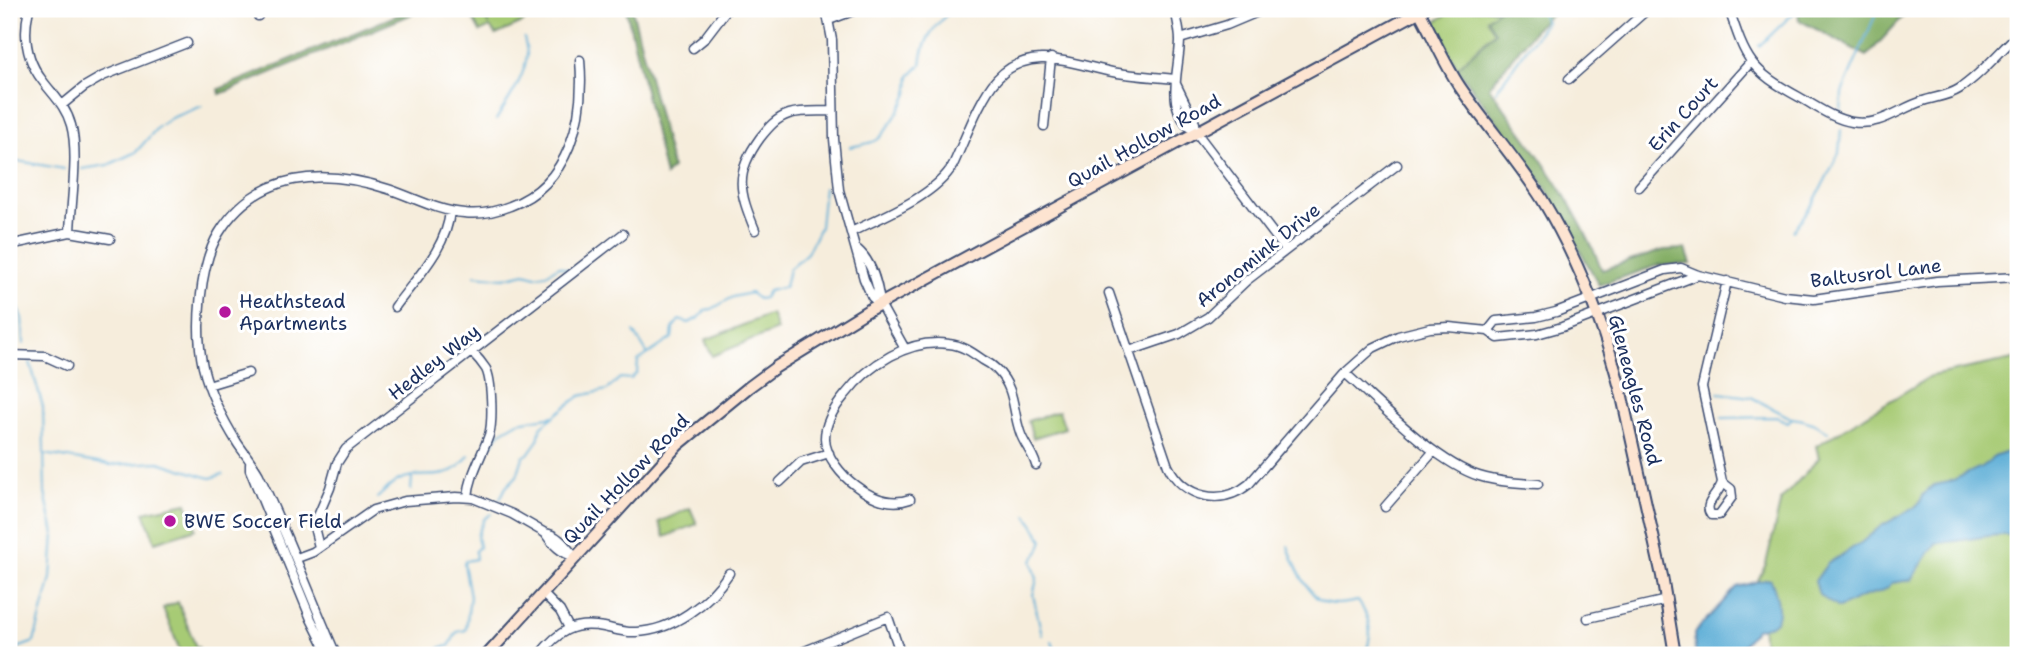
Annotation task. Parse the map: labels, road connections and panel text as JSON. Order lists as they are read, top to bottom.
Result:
{
  "streets": {
    "main road": ["Quail Hollow Road", "Gleneagles Road"],
    "street": [
      "Erin Court",
      "Aronomink Drive",
      "Baltusrol Lane",
      "Hedley Way"
    ]
  },
  "crossings": [
    ["Quail Hollow Road", "Gleneagles Road"],
    ["Baltusrol Lane", "Gleneagles Road"]
  ],
  "places": ["Heathstead Apartments", "BWE Soccer Field"]
}
